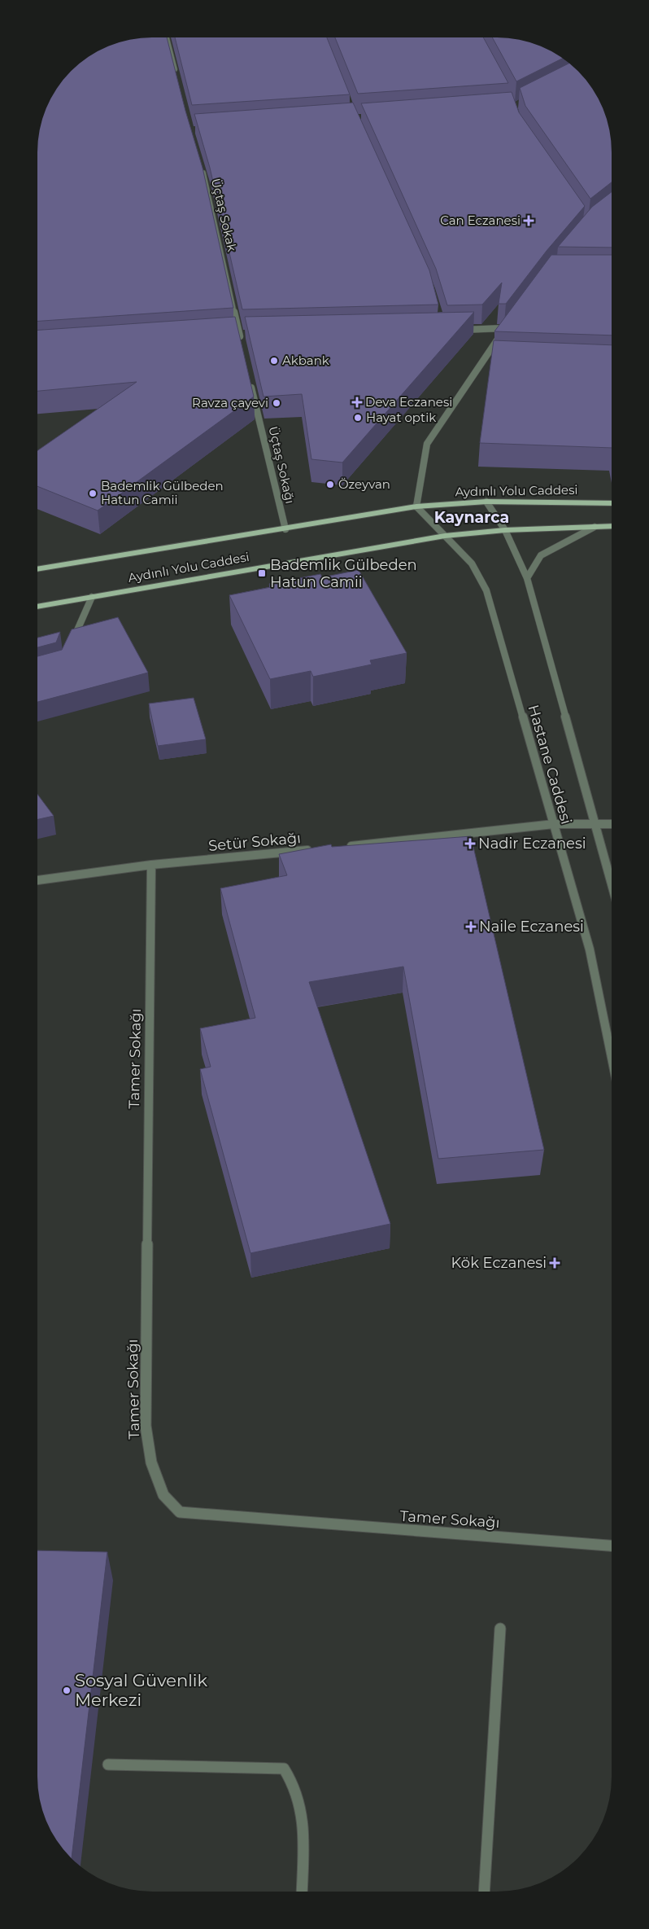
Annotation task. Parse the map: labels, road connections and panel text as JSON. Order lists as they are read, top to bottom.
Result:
{
  "streets": {
    "main road": ["Aydınlı Yolu Caddesi"],
    "street": [
      "Üçtaş Sokak",
      "Üçtaş Sokağı",
      "Hastane Caddesi",
      "Setür Sokağı",
      "Tamer Sokağı"
    ]
  },
  "crossings": [
    ["Üçtaş Sokağı", "Aydınlı Yolu Caddesi"],
    ["Aydınlı Yolu Caddesi", "Hastane Caddesi"],
    ["Setür Sokağı", "Tamer Sokağı"]
  ],
  "districts": ["Kaynarca"],
  "places": {
    "health": [
      "Can Eczanesi",
      "Deva Eczanesi",
      "Nadir Eczanesi",
      "Naile Eczanesi",
      "Kök Eczanesi"
    ],
    "other": [
      "Akbank",
      "Ravza çayevi",
      "Hayat optik",
      "Özeyvan",
      "Bademlik Gülbeden Hatun Camii",
      "Sosyal Güvenlik Merkezi"
    ],
    "transit": ["Bademli̇k Gülbeden Hatun Cami̇i̇"]
  }
}
